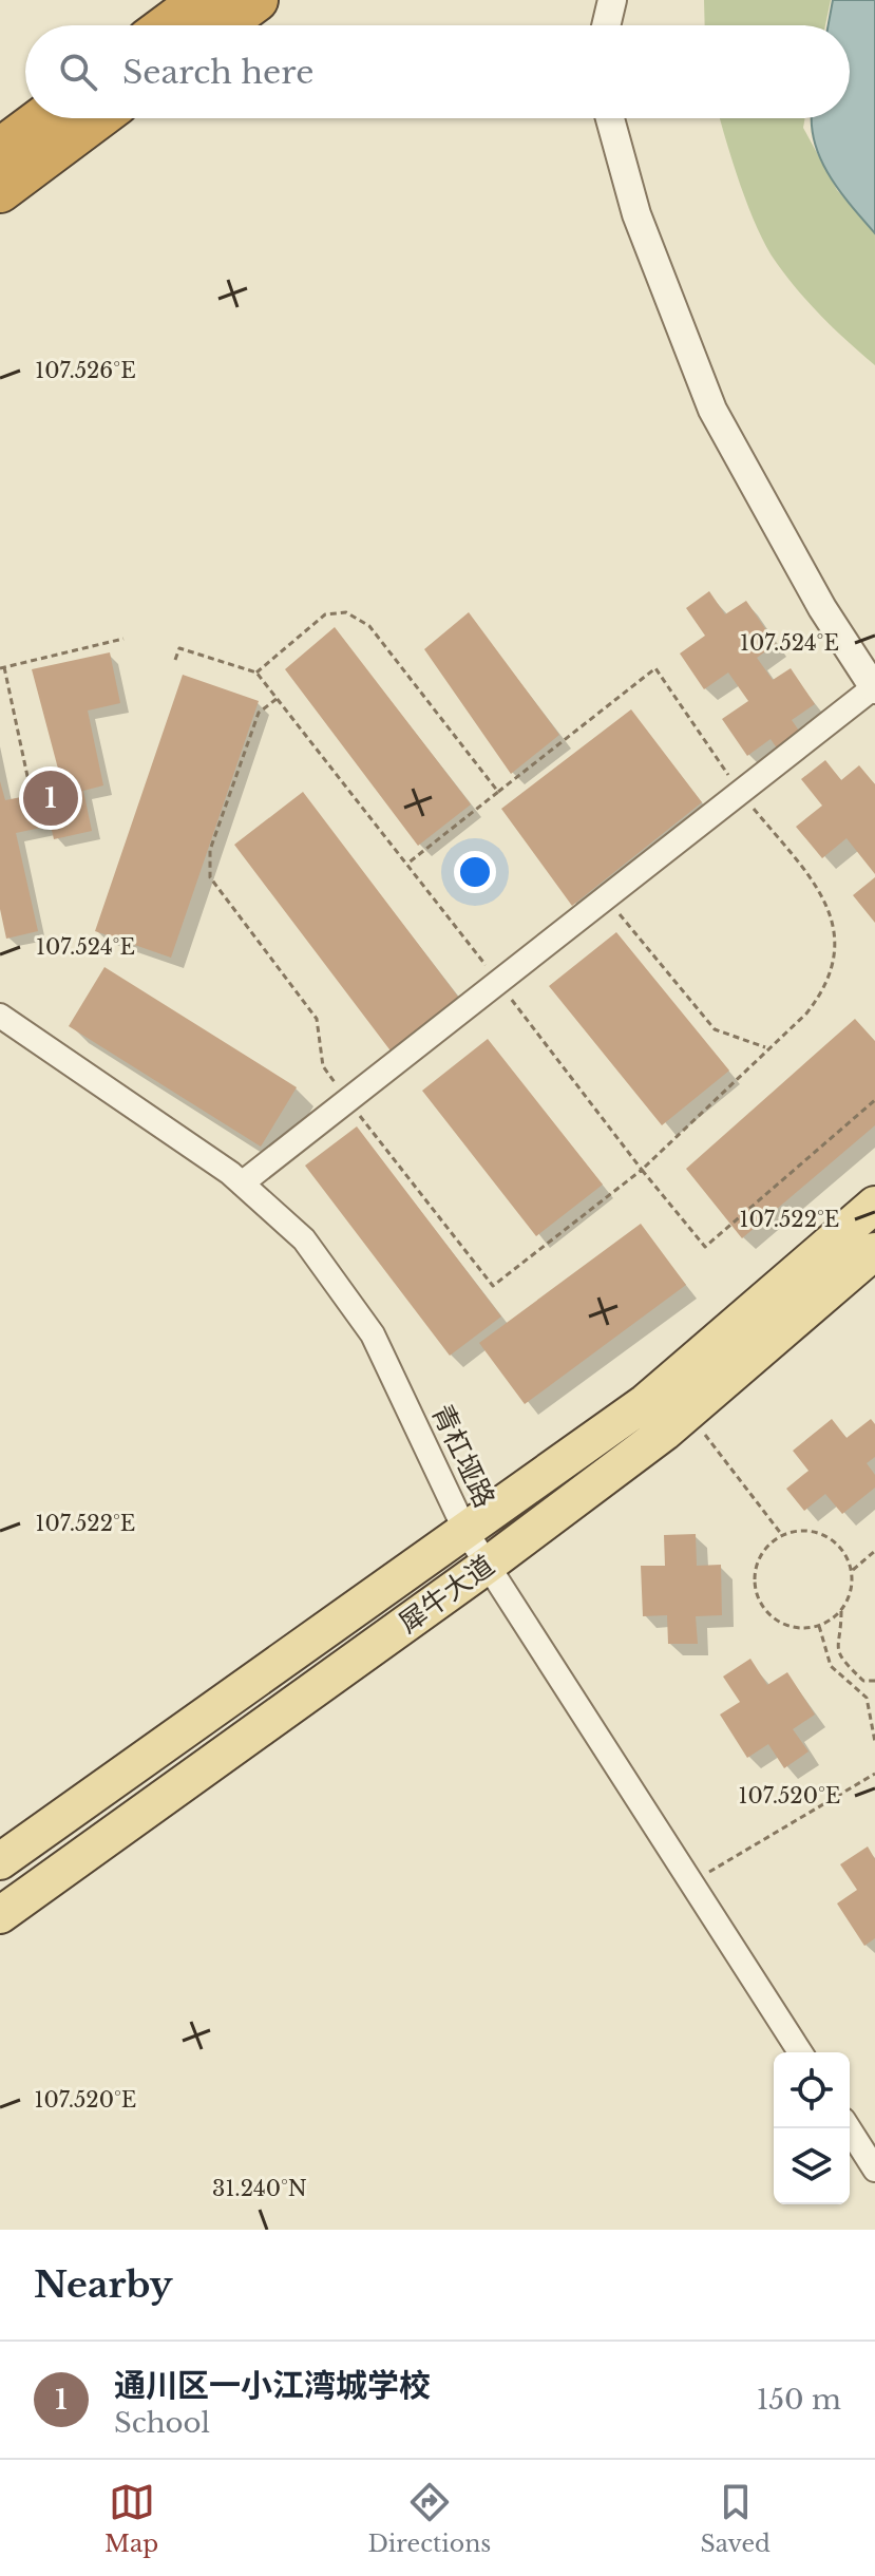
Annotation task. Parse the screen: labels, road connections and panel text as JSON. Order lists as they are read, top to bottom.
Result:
{
  "streets": {
    "main road": ["犀牛大道"],
    "street": ["青杠垭路"]
  },
  "crossings": [
    ["青杠垭路", "犀牛大道"]
  ],
  "page": {
    "search": "Search here",
    "pins": "1",
    "heading": "Nearby",
    "list": [
      {
        "mark": "1",
        "name": "通川区一小江湾城学校",
        "note": "School",
        "value": "150 m"
      }
    ],
    "nav": ["Map", "Directions", "Saved"]
  },
  "coordinates": [
    "107.526°E",
    "107.524°E",
    "107.522°E",
    "107.520°E",
    "31.240°N"
  ]
}
